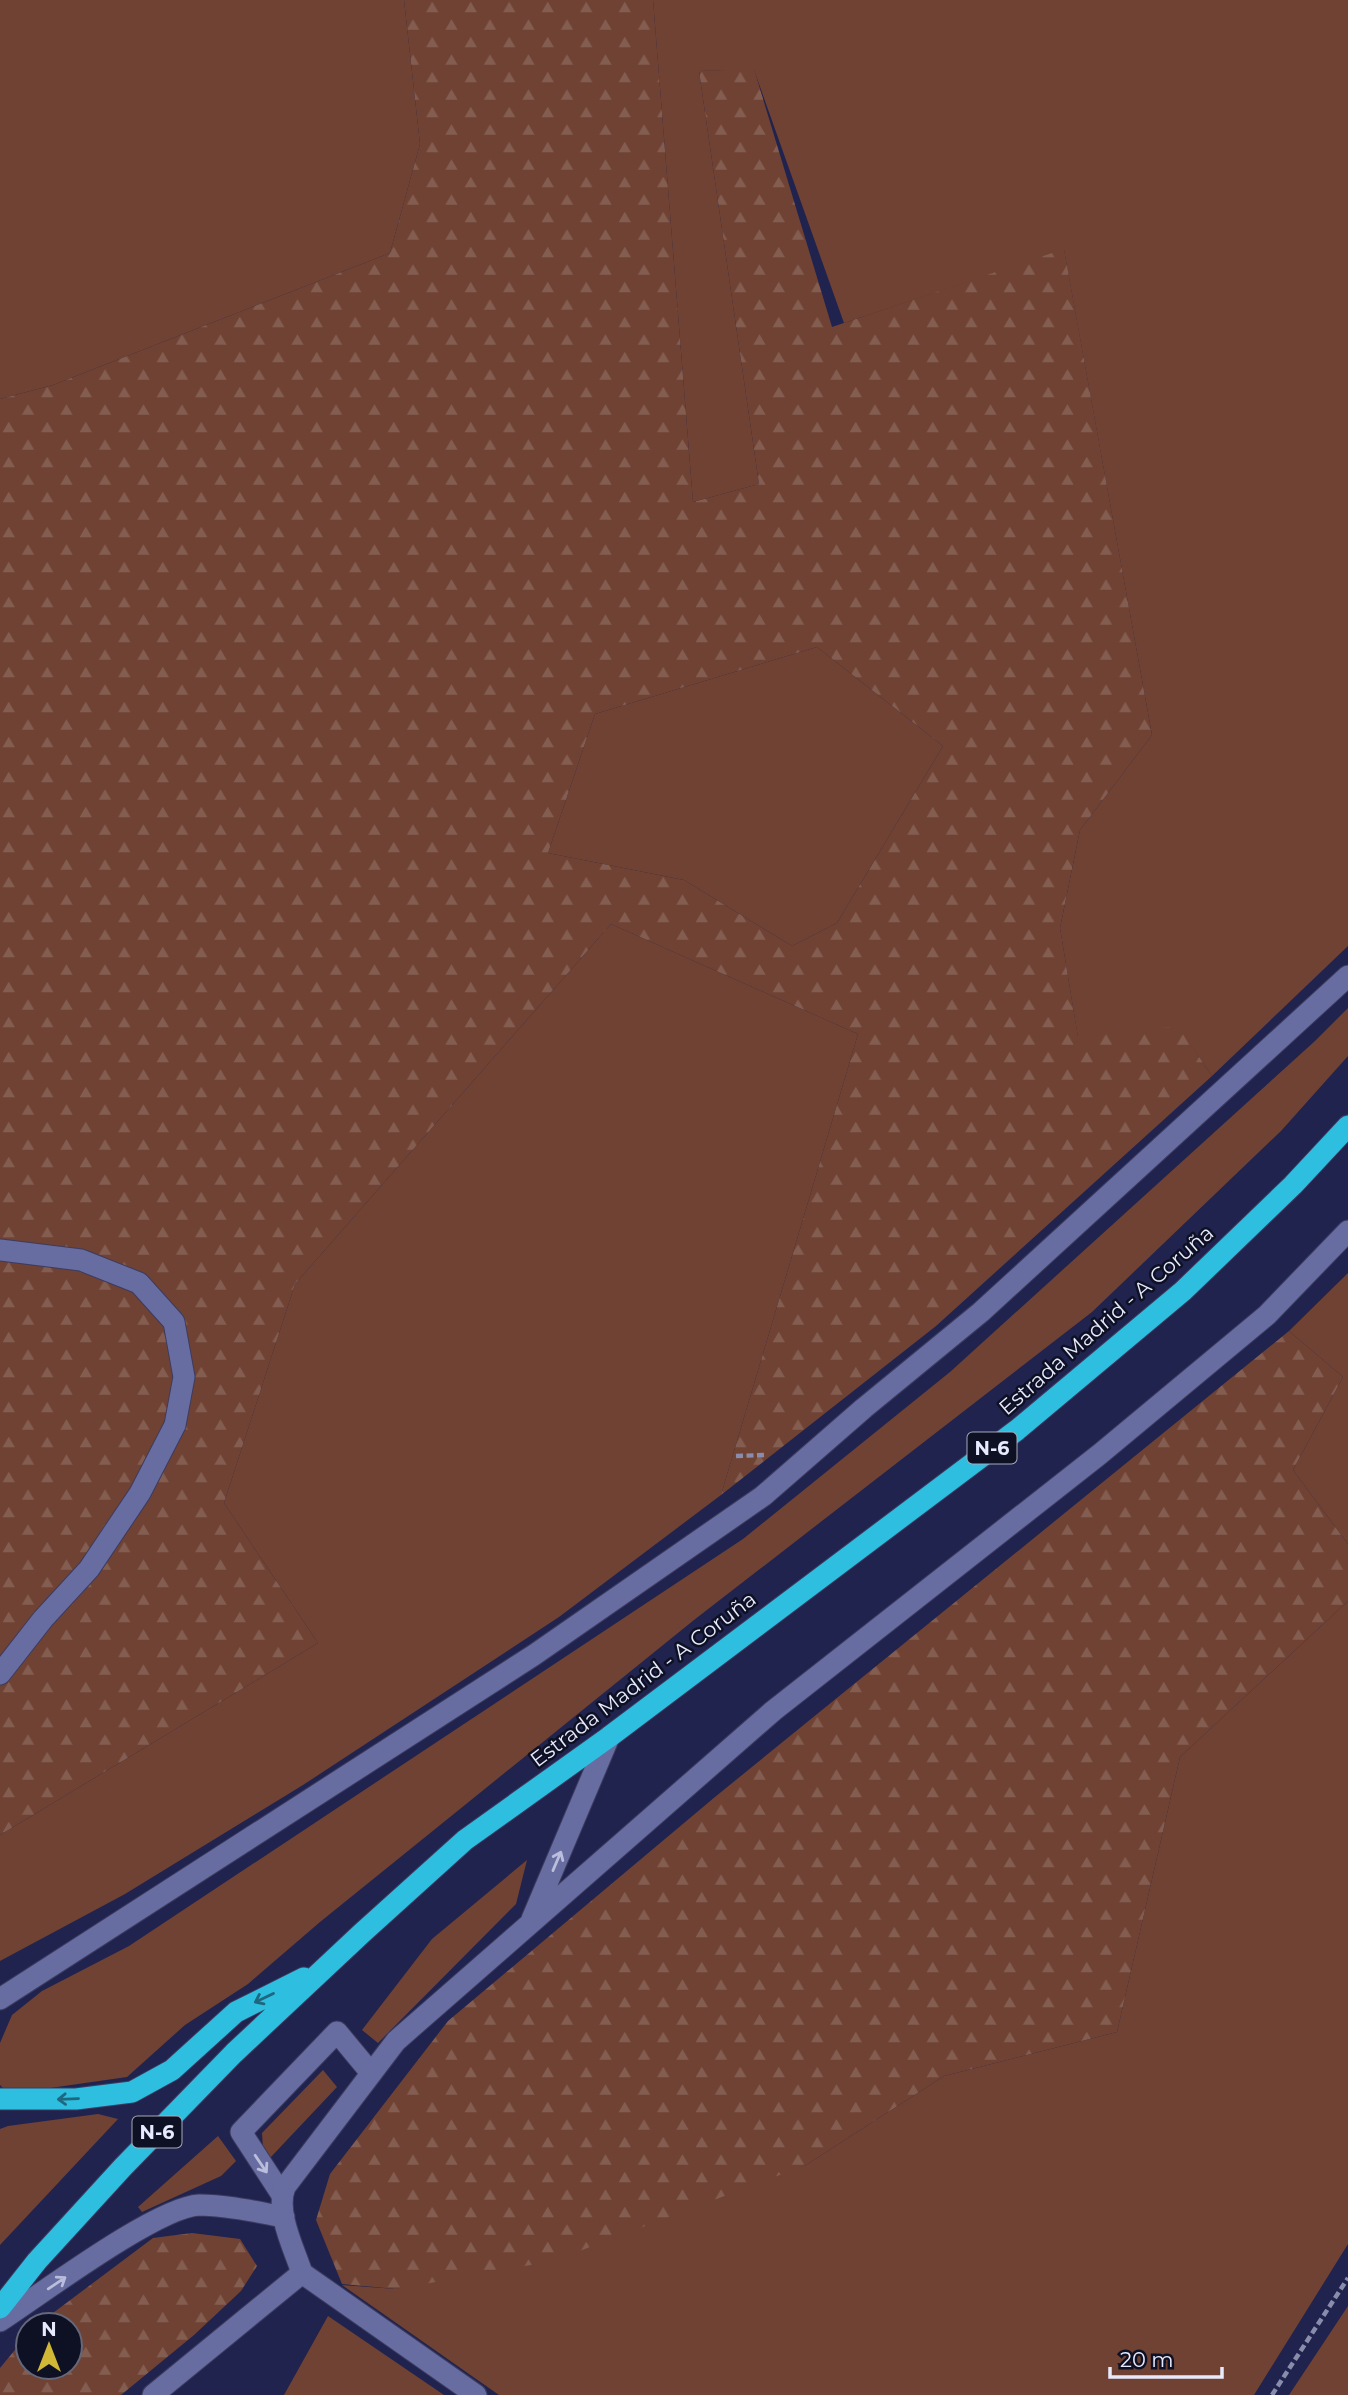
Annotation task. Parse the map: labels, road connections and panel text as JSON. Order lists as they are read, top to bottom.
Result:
{
  "streets": {
    "highway": ["Estrada Madrid - A Coruña", "N-6"]
  },
  "scale_bar": "20 m",
  "north": "top"
}
